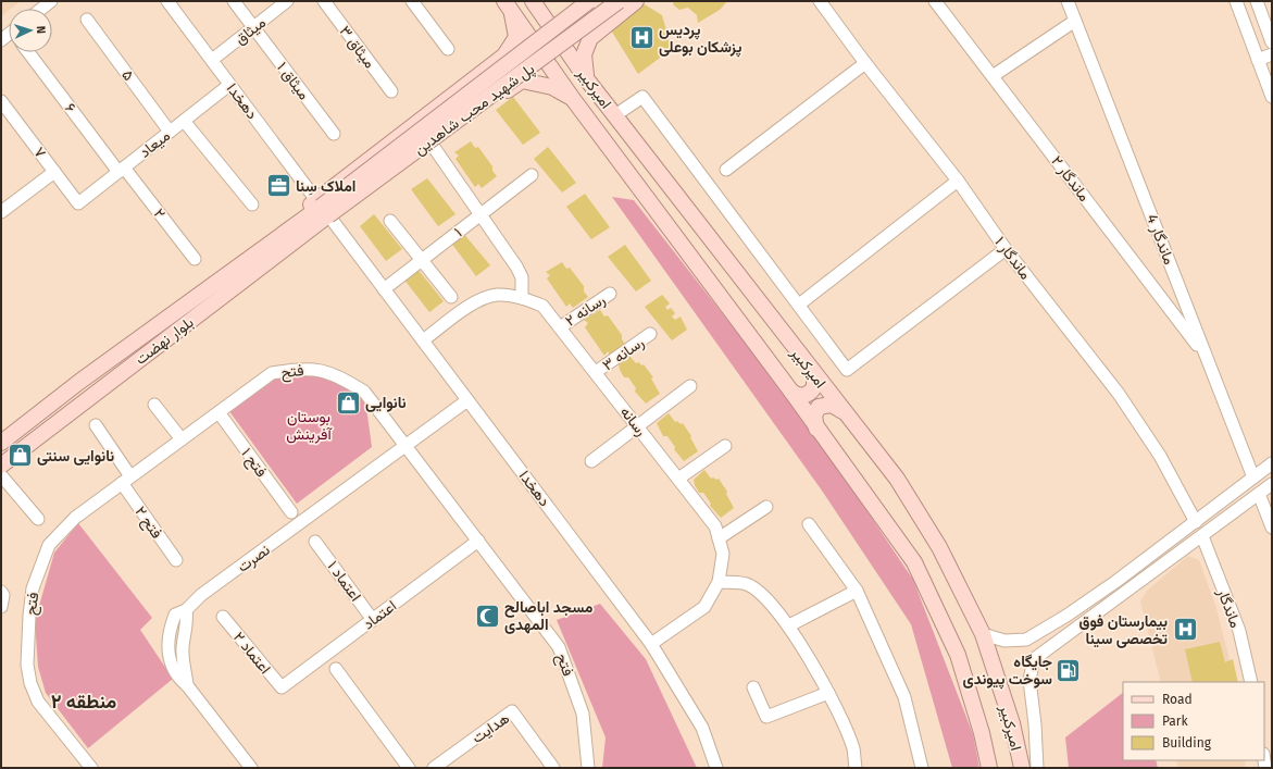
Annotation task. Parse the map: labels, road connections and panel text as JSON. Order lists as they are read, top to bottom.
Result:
{
  "streets": {
    "main road": ["امیرکبیر", "پل شهید محب شاهدین", "بلوار نهضت"],
    "street": [
      "میثاق",
      "میثاق ۳",
      "۵",
      "میثاق ۱",
      "دهخدا",
      "۶",
      "میعاد",
      "۷",
      "ماندگار ۲",
      "۲",
      "۱",
      "ماندگار 4",
      "ماندگار ۱",
      "رسانه ۲",
      "رسانه ۳",
      "فتح",
      "رسانه",
      "فتح ۱",
      "فتح ۲",
      "نصرت",
      "اعتماد ۱",
      "ماندگار",
      "اعتماد",
      "اعتماد ۲",
      "هدایت"
    ]
  },
  "crossings": [
    ["میثاق", "میثاق ۱"],
    ["میثاق", "دهخدا"],
    ["۵", "میعاد"],
    ["دهخدا", "پل شهید محب شاهدین"],
    ["دهخدا", "میعاد"],
    ["دهخدا", "۱"],
    ["دهخدا", "بلوار نهضت"],
    ["دهخدا", "رسانه"],
    ["دهخدا", "نصرت"],
    ["۶", "میعاد"],
    ["۶", "۲"],
    ["پل شهید محب شاهدین", "بلوار نهضت"],
    ["میعاد", "۷"],
    ["میعاد", "۲"],
    ["ماندگار ۲", "ماندگار 4"],
    ["رسانه ۲", "رسانه"],
    ["رسانه ۳", "رسانه"],
    ["فتح", "فتح ۱"],
    ["فتح", "فتح ۲"],
    ["فتح", "نصرت"],
    ["فتح", "اعتماد"],
    ["اعتماد ۱", "اعتماد"],
    ["اعتماد", "اعتماد ۲"]
  ],
  "districts": ["منطقه ۲"],
  "parks": ["بوستان آفرینش"],
  "places": {
    "hospital": ["پردیس پزشکان بوعلی", "بیمارستان فوق تخصصی سینا"],
    "office": ["املاک سِنا"],
    "shop": ["نانوایی", "نانوایی سنتی"],
    "mosque": ["مسجد اباصالح المهدی"],
    "fuel station": ["جایگاه سوخت پیوندی"]
  },
  "legend": ["Road", "Park", "Building"],
  "north": "right"
}
